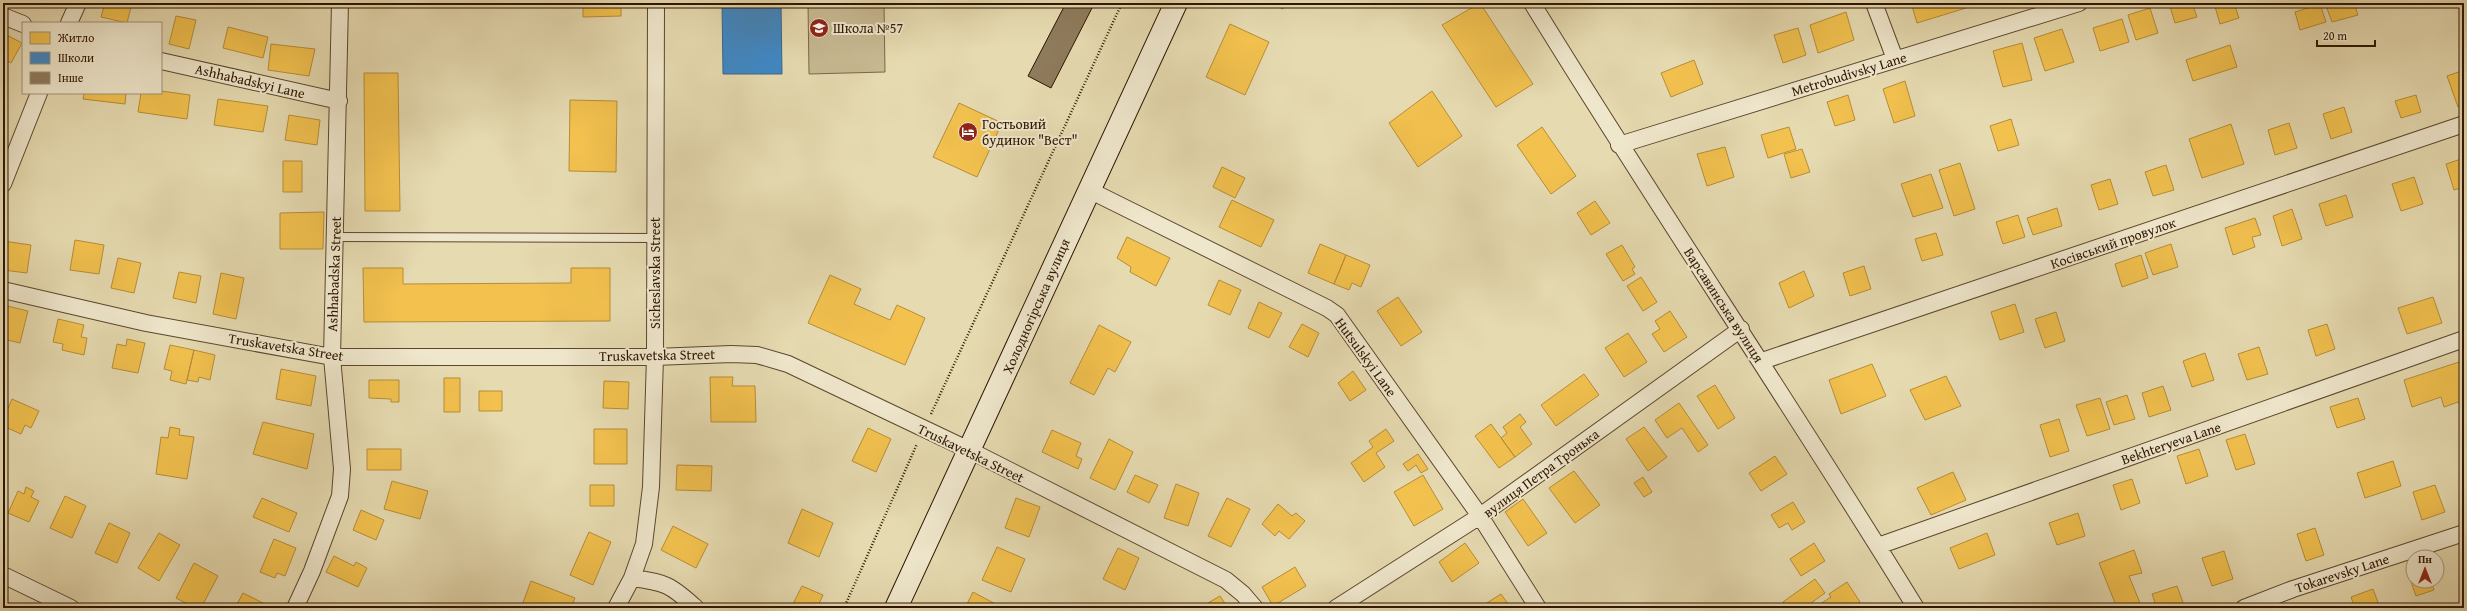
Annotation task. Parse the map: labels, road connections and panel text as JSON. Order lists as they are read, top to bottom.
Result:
{
  "streets": {
    "main road": ["Холодногірська вулиця"],
    "street": [
      "Metrobudivsky Lane",
      "Ashhabadskyi Lane",
      "Косівський провулок",
      "Sicheslavska Street",
      "Ashhabadska Street",
      "Варсавинська вулиця",
      "Truskavetska Street",
      "Hutsulskyi Lane",
      "Bekhteryeva Lane",
      "вулиця Петра Тронька",
      "Tokarevsky Lane"
    ]
  },
  "crossings": [
    ["Metrobudivsky Lane", "Варсавинська вулиця"],
    ["Ashhabadskyi Lane", "Ashhabadska Street"],
    ["Косівський провулок", "Варсавинська вулиця"],
    ["Sicheslavska Street", "Truskavetska Street"],
    ["Ashhabadska Street", "Truskavetska Street"],
    ["Варсавинська вулиця", "Bekhteryeva Lane"],
    ["Варсавинська вулиця", "вулиця Петра Тронька"],
    ["Холодногірська вулиця", "Truskavetska Street"],
    ["Холодногірська вулиця", "Hutsulskyi Lane"],
    ["Hutsulskyi Lane", "вулиця Петра Тронька"]
  ],
  "places": {
    "school or university": ["Школа №57"],
    "hotel": ["Гостьовий будинок \"Вест\""]
  },
  "legend": ["Житло", "Школи", "Інше"],
  "scale_bar": "20 m",
  "north": "top"
}
